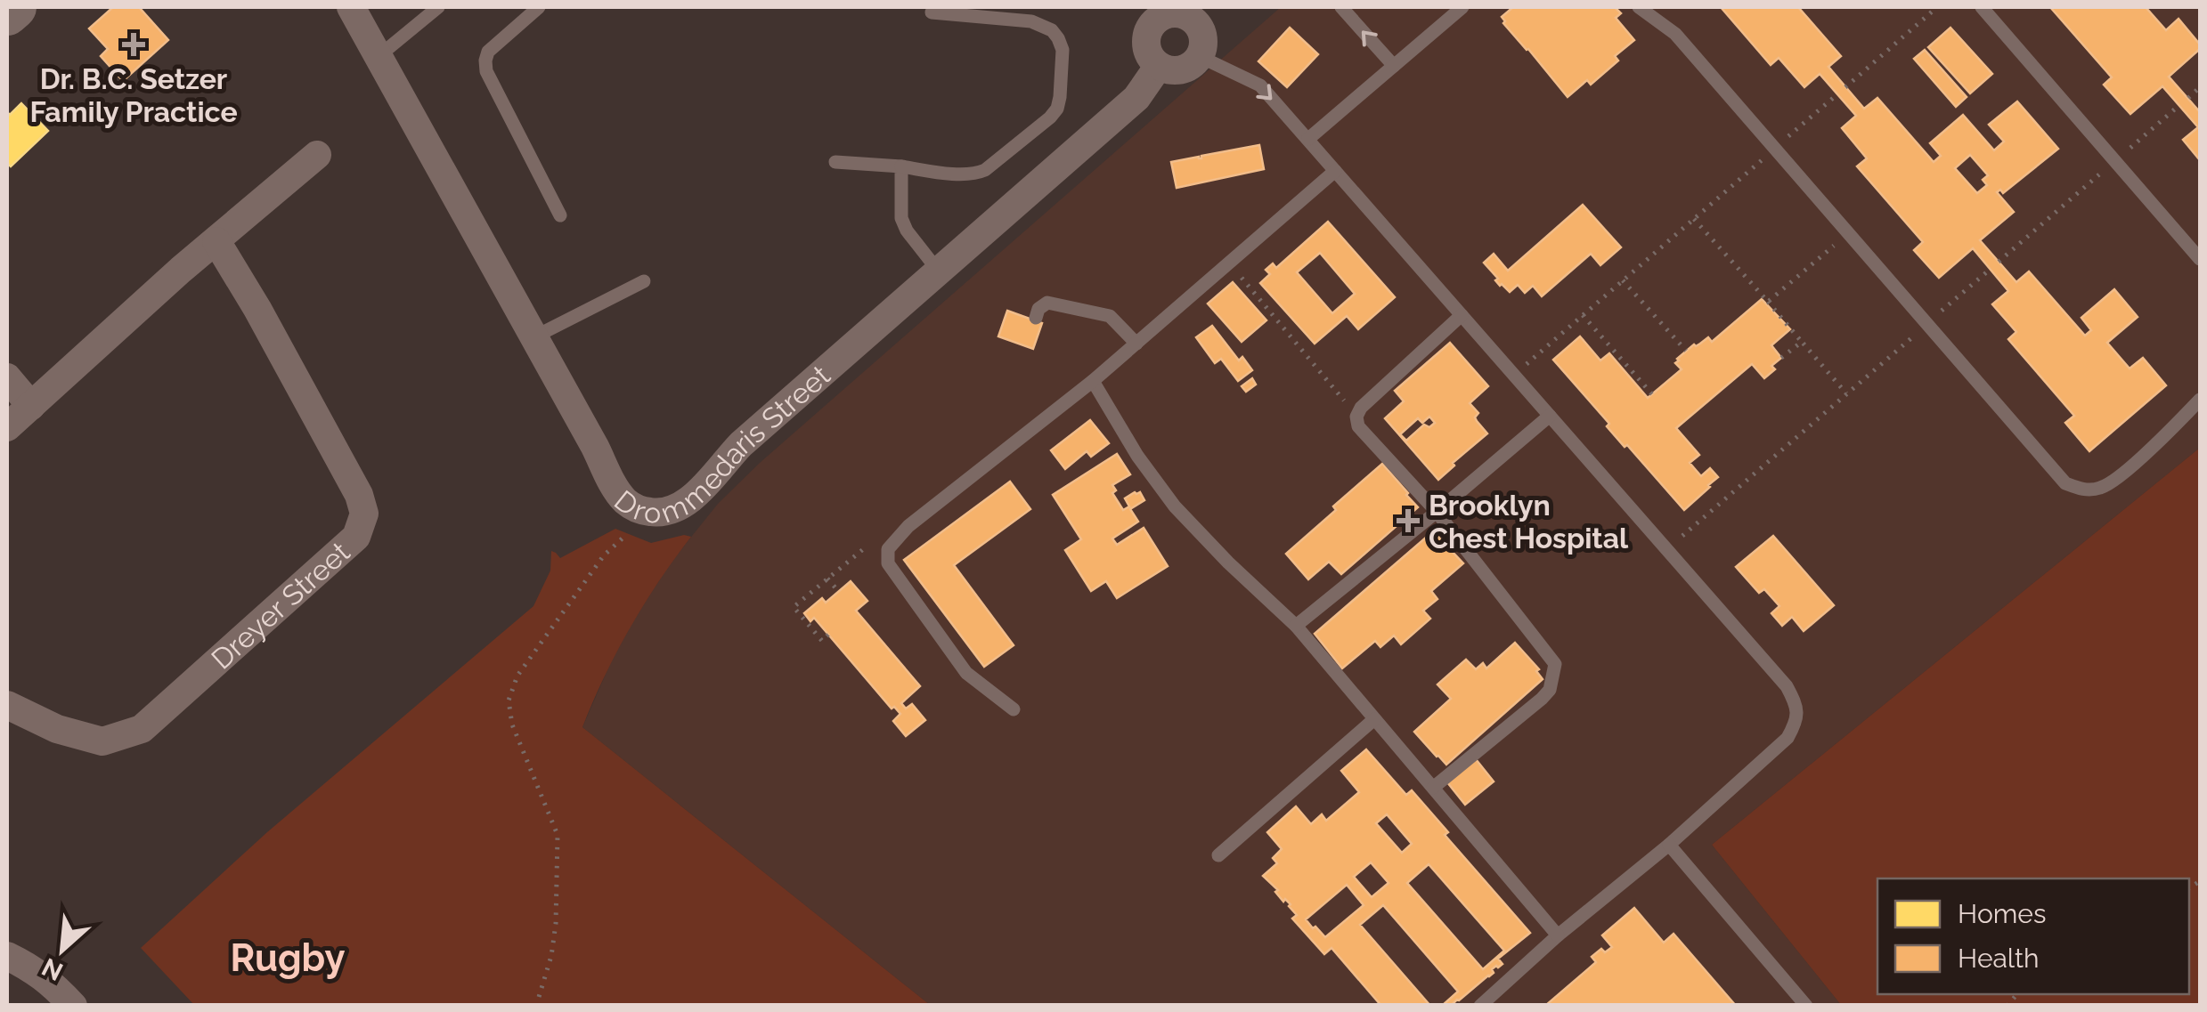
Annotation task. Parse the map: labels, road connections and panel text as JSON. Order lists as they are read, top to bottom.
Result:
{
  "streets": {
    "street": ["Drommedaris Street", "Dreyer Street"]
  },
  "districts": ["Rugby"],
  "places": {
    "health": ["Dr. B.C. Setzer Family Practice", "Brooklyn Chest Hospital"]
  },
  "legend": ["Homes", "Health"],
  "north": "bottom left"
}
